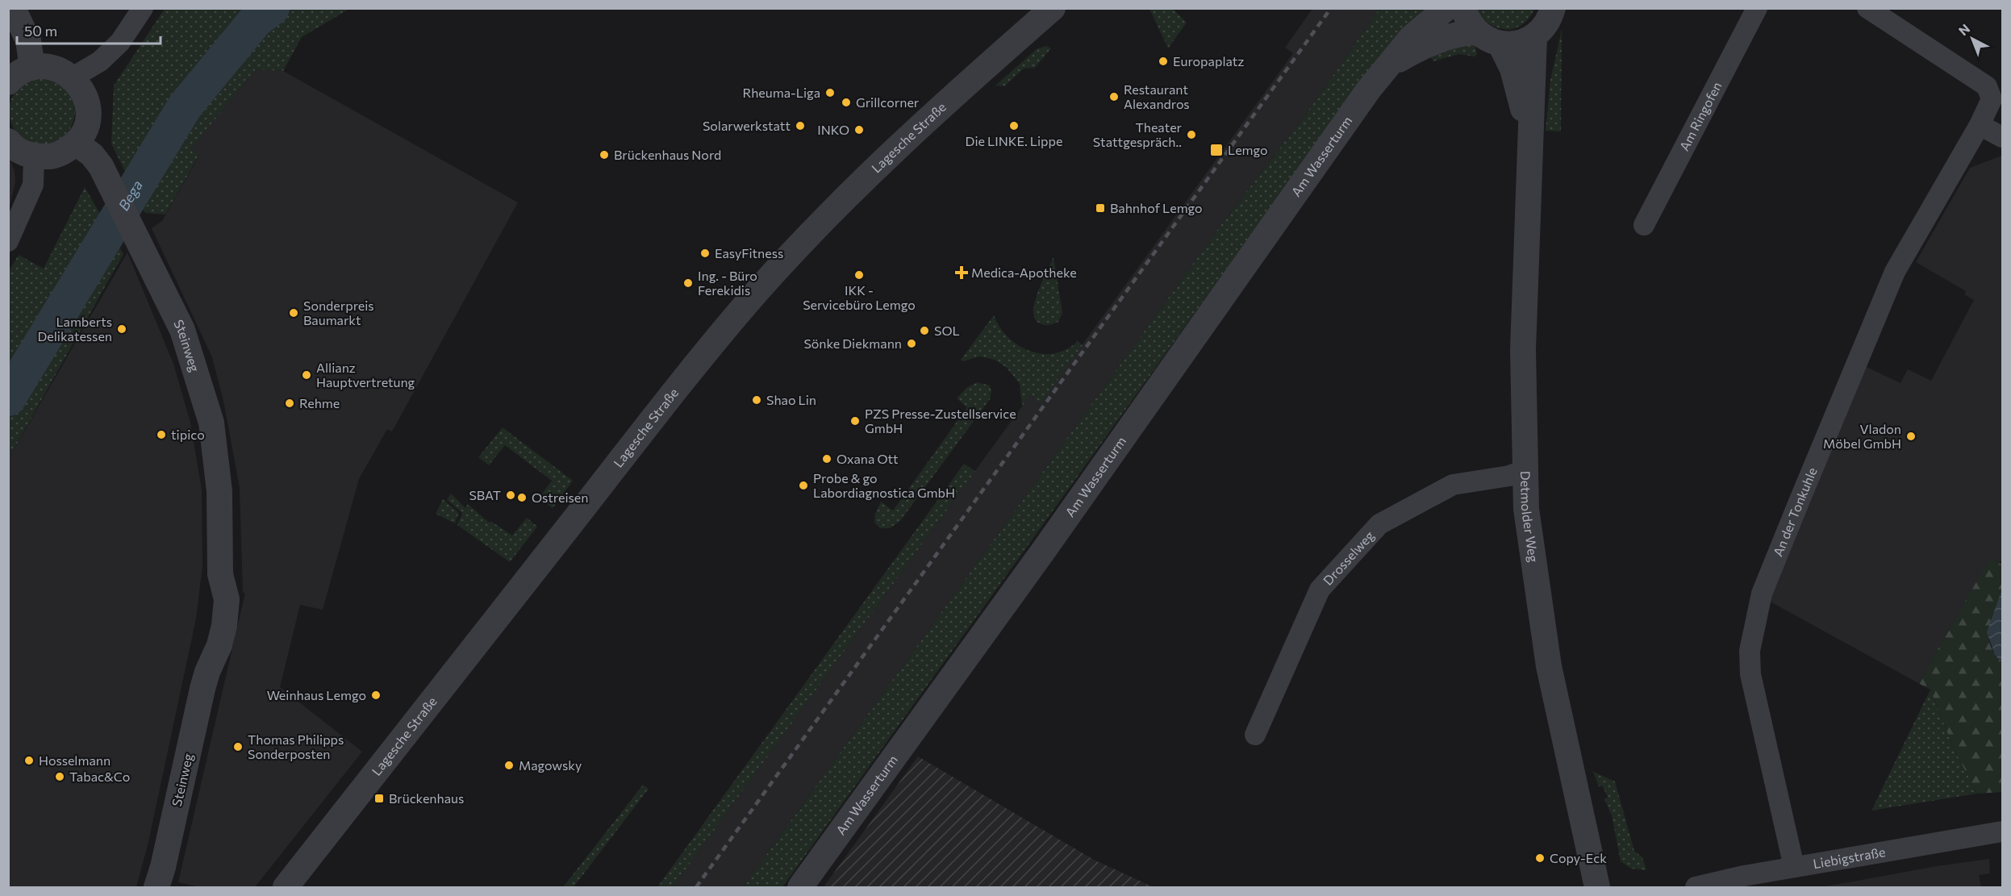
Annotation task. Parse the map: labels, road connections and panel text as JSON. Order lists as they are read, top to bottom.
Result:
{
  "streets": {
    "street": [
      "Am Ringofen",
      "Lagesche Straße",
      "Am Wasserturm",
      "Steinweg",
      "An der Tonkuhle",
      "Detmolder Weg",
      "Drosselweg",
      "Liebigstraße"
    ]
  },
  "crossings": [
    ["An der Tonkuhle", "Liebigstraße"],
    ["Detmolder Weg", "Drosselweg"]
  ],
  "water": ["Bega"],
  "places": {
    "other": [
      "Europaplatz",
      "Rheuma-Liga",
      "Restaurant Alexandros",
      "Grillcorner",
      "Solarwerkstatt",
      "Die LINKE. Lippe",
      "INKO",
      "Theater Stattgespräch..",
      "Brückenhaus Nord",
      "EasyFitness",
      "IKK - Servicebüro Lemgo",
      "Ing. - Büro Ferekidis",
      "Sonderpreis Baumarkt",
      "Lamberts Delikatessen",
      "SOL",
      "Sönke Diekmann",
      "Allianz Hauptvertretung",
      "Shao Lin",
      "Rehme",
      "PZS Presse-Zustellservice GmbH",
      "tipico",
      "Vladon Möbel GmbH",
      "Oxana Ott",
      "Probe & go Labordiagnostica GmbH",
      "SBAT",
      "Ostreisen",
      "Weinhaus Lemgo",
      "Thomas Philipps Sonderposten",
      "Hosselmann",
      "Magowsky",
      "Tabac&Co",
      "Copy-Eck"
    ],
    "transit": ["Lemgo", "Bahnhof Lemgo", "Brückenhaus"],
    "health": ["Medica-Apotheke"]
  },
  "scale_bar": "50 m",
  "north": "top left"
}
